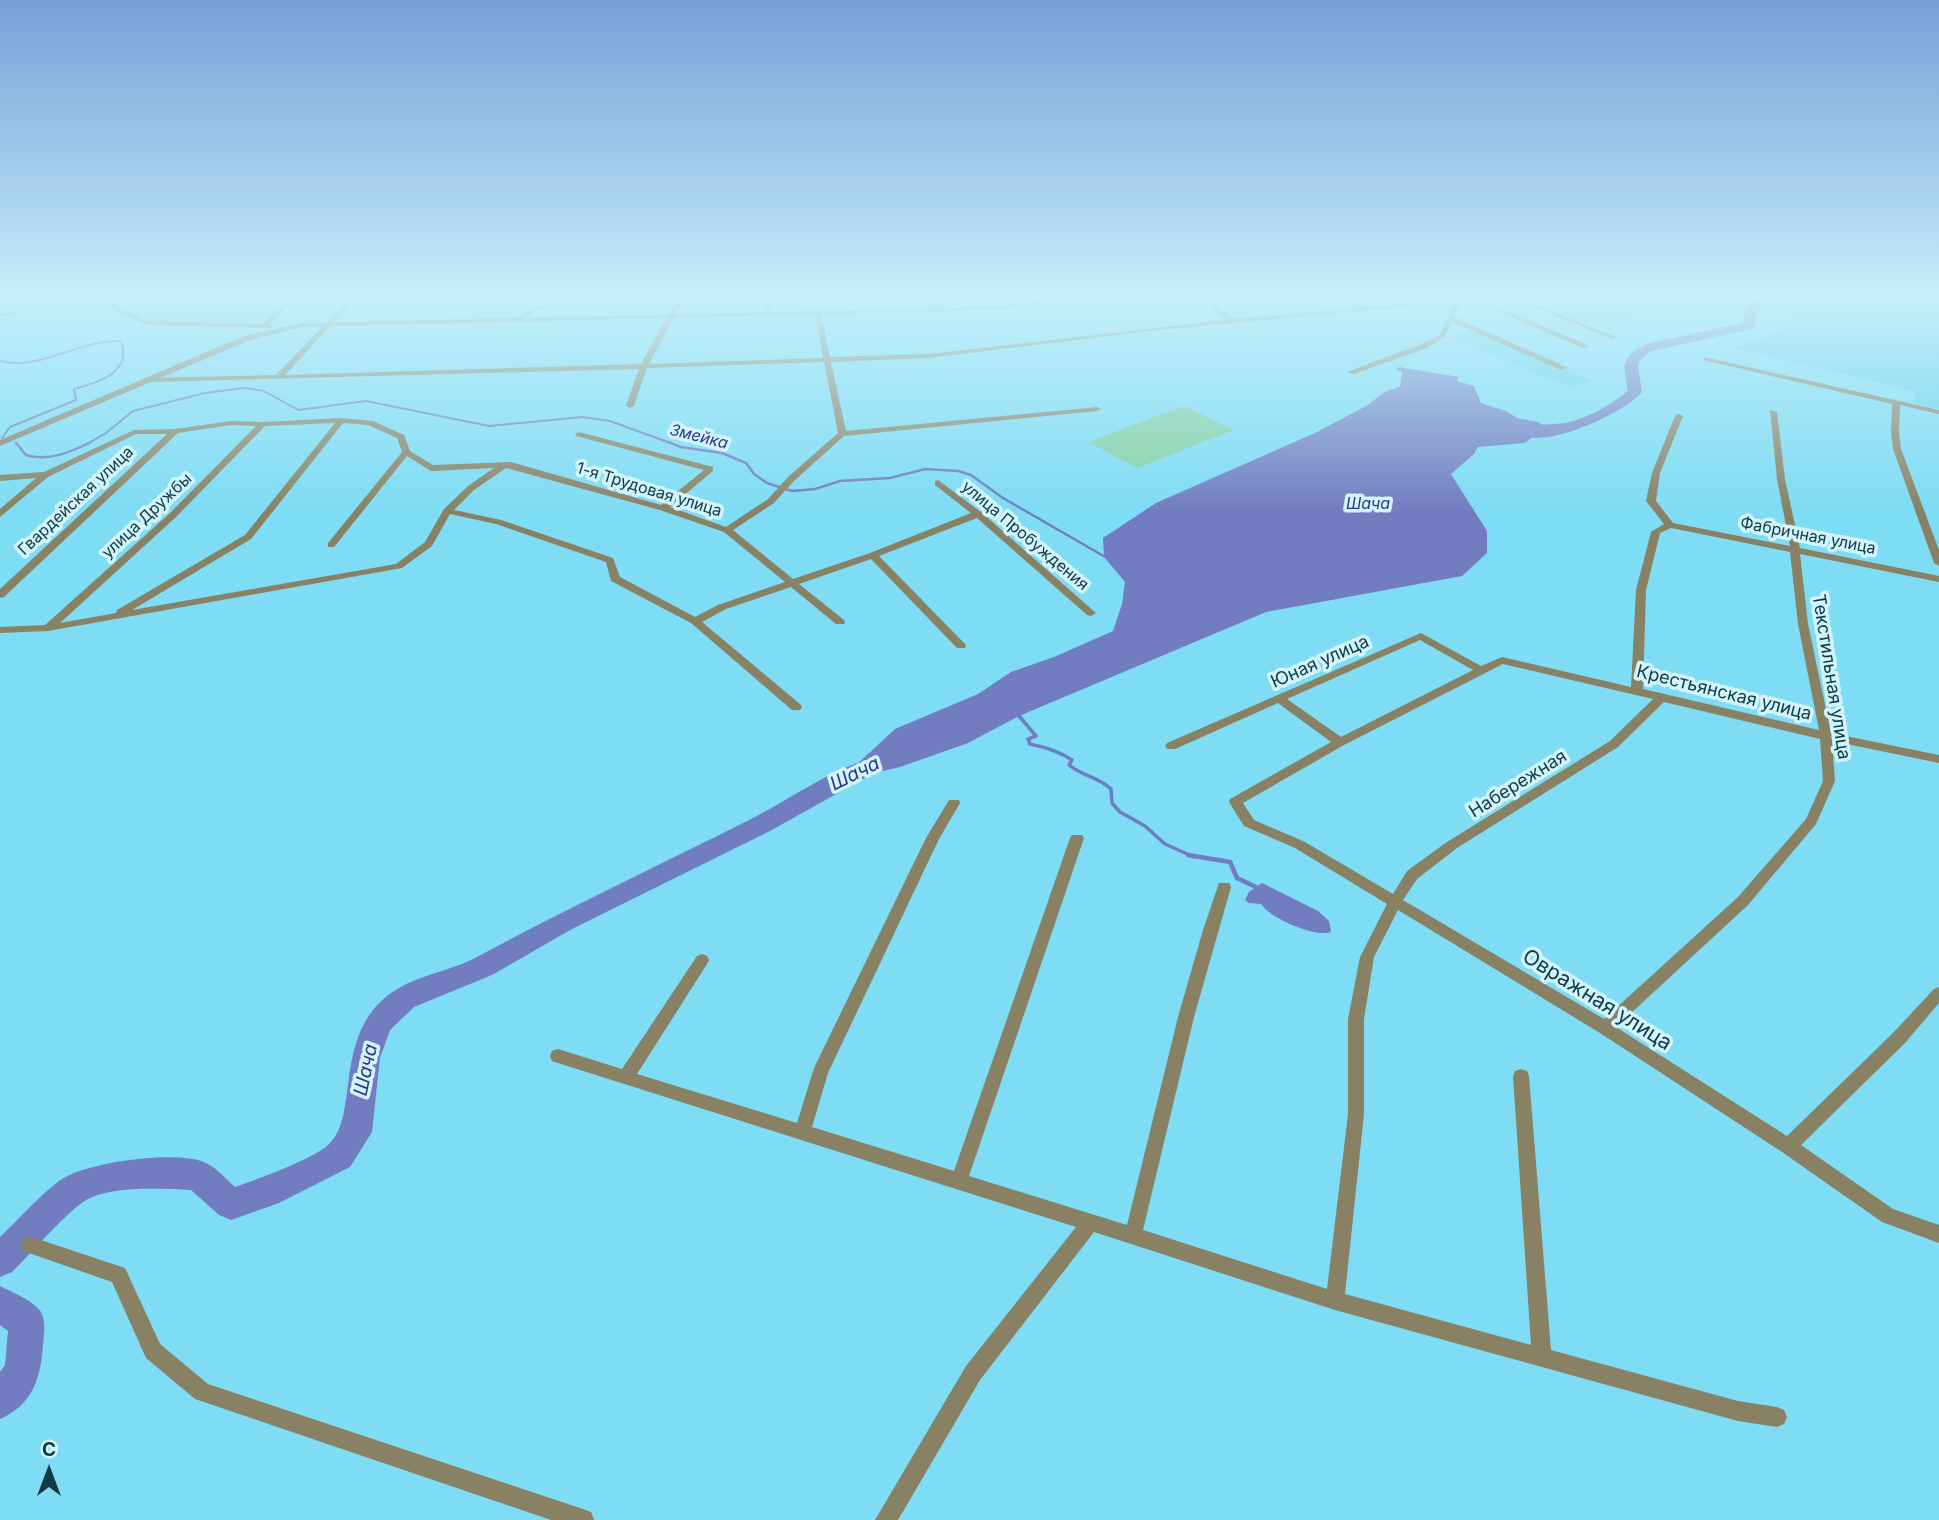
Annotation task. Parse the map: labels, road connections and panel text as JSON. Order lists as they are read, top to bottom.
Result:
{
  "streets": {
    "street": [
      "1-я Трудовая улица",
      "Гвардейская улица",
      "улица Дружбы",
      "улица Пробуждения",
      "Фабричная улица",
      "Юная улица",
      "Текстильная улица",
      "Крестьянская улица",
      "Набережная",
      "Овражная улица"
    ]
  },
  "crossings": [
    ["Фабричная улица", "Текстильная улица"],
    ["Юная улица", "Крестьянская улица"],
    ["Текстильная улица", "Крестьянская улица"],
    ["Текстильная улица", "Овражная улица"],
    ["Крестьянская улица", "Набережная"],
    ["Набережная", "Овражная улица"]
  ],
  "water": ["Змейка", "Шача"],
  "north": "top"
}
